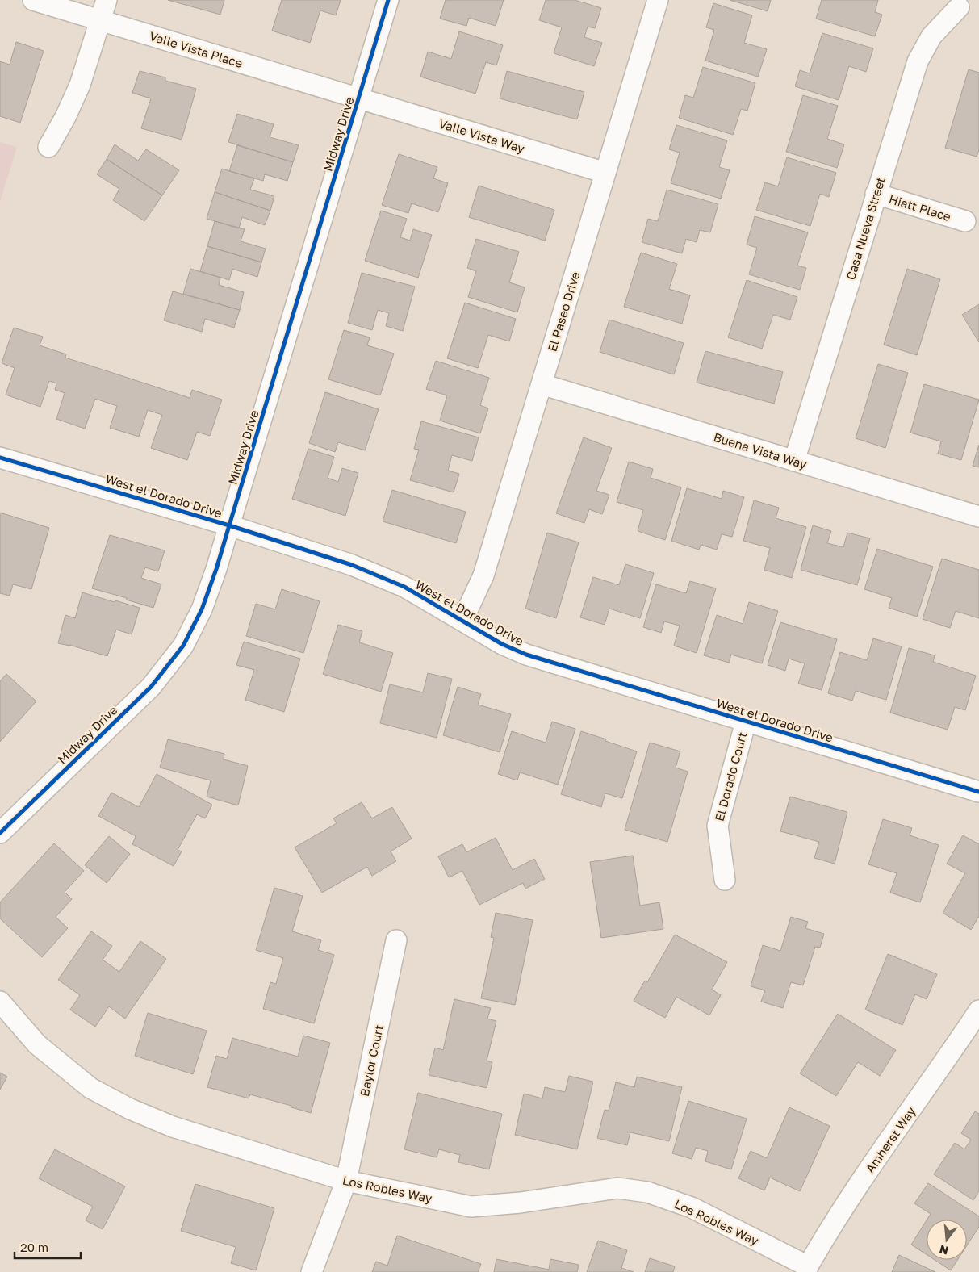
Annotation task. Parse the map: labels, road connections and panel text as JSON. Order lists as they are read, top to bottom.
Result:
{
  "streets": {
    "street": [
      "Valle Vista Place",
      "Midway Drive",
      "Valle Vista Way",
      "Hiatt Place",
      "Casa Nueva Street",
      "El Paseo Drive",
      "Buena Vista Way",
      "West el Dorado Drive",
      "El Dorado Court",
      "Baylor Court",
      "Amherst Way",
      "Los Robles Way"
    ]
  },
  "crossings": [
    ["Valle Vista Place", "Midway Drive"],
    ["Valle Vista Place", "Valle Vista Way"],
    ["Midway Drive", "Valle Vista Way"],
    ["Midway Drive", "West el Dorado Drive"],
    ["Valle Vista Way", "El Paseo Drive"],
    ["Hiatt Place", "Casa Nueva Street"],
    ["Casa Nueva Street", "Buena Vista Way"],
    ["El Paseo Drive", "Buena Vista Way"],
    ["El Paseo Drive", "West el Dorado Drive"],
    ["West el Dorado Drive", "El Dorado Court"],
    ["Baylor Court", "Los Robles Way"],
    ["Amherst Way", "Los Robles Way"]
  ],
  "scale_bar": "20 m",
  "north": "bottom"
}
